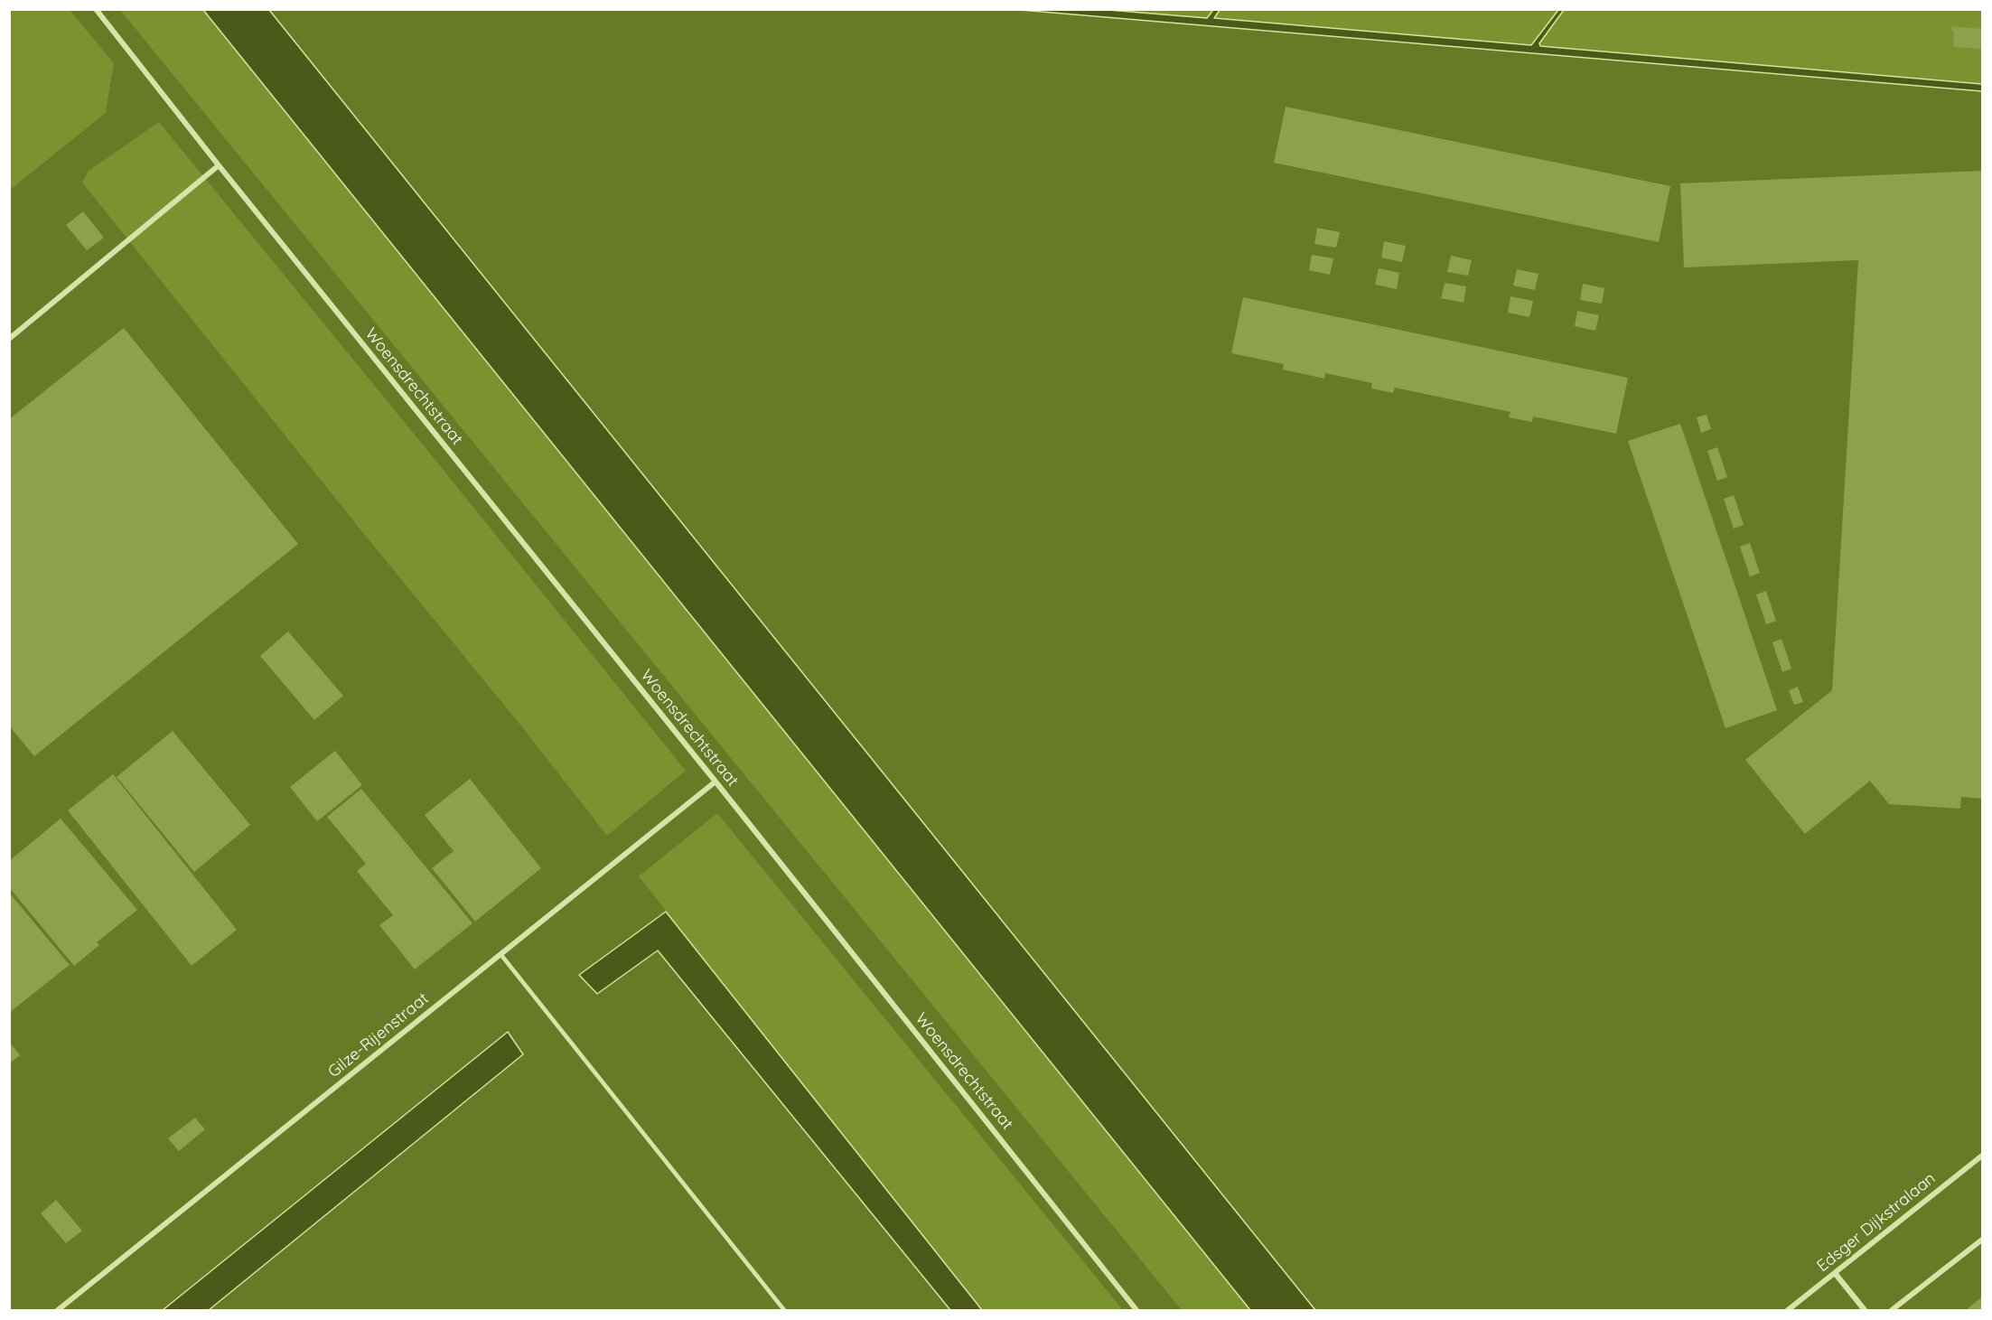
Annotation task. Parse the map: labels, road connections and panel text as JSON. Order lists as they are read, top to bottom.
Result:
{
  "streets": {
    "street": ["Woensdrechtstraat", "Gilze-Rijenstraat", "Edsger Dijkstralaan"]
  },
  "crossings": [
    ["Woensdrechtstraat", "Gilze-Rijenstraat"]
  ]
}
